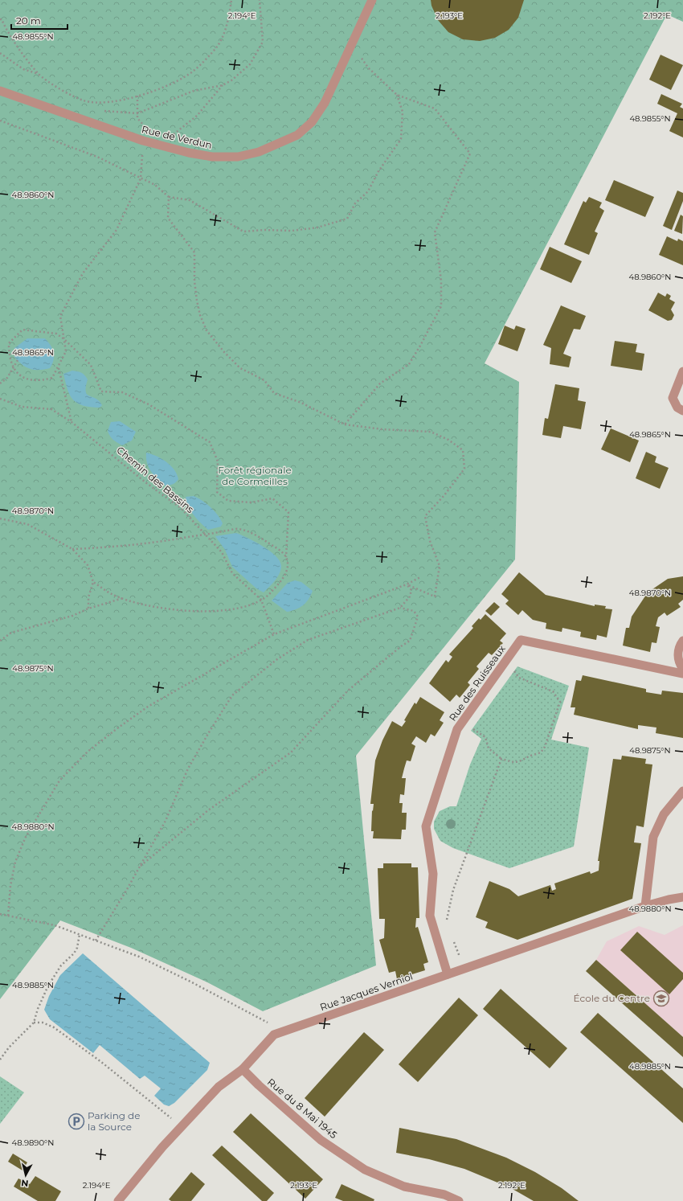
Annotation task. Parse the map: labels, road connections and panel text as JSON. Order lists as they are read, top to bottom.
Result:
{
  "streets": {
    "street": [
      "Rue de Verdun",
      "Rue des Ruisseaux",
      "Rue Jacques Verniol",
      "Rue du 8 Mai 1945"
    ],
    "path": ["Chemin des Bassins"]
  },
  "crossings": [
    ["Rue des Ruisseaux", "Rue Jacques Verniol"],
    ["Rue Jacques Verniol", "Rue du 8 Mai 1945"]
  ],
  "parks": ["Forêt régionale de Cormeilles"],
  "places": {
    "school or university": ["École du Centre"],
    "parking": ["Parking de la Source"]
  },
  "scale_bar": "20 m",
  "north": "bottom",
  "coordinates": [
    "2.194°E",
    "2.193°E",
    "2.192°E",
    "48.9855°N",
    "48.9860°N",
    "48.9865°N",
    "48.9870°N",
    "48.9875°N",
    "48.9880°N",
    "48.9885°N",
    "48.9890°N"
  ]
}
